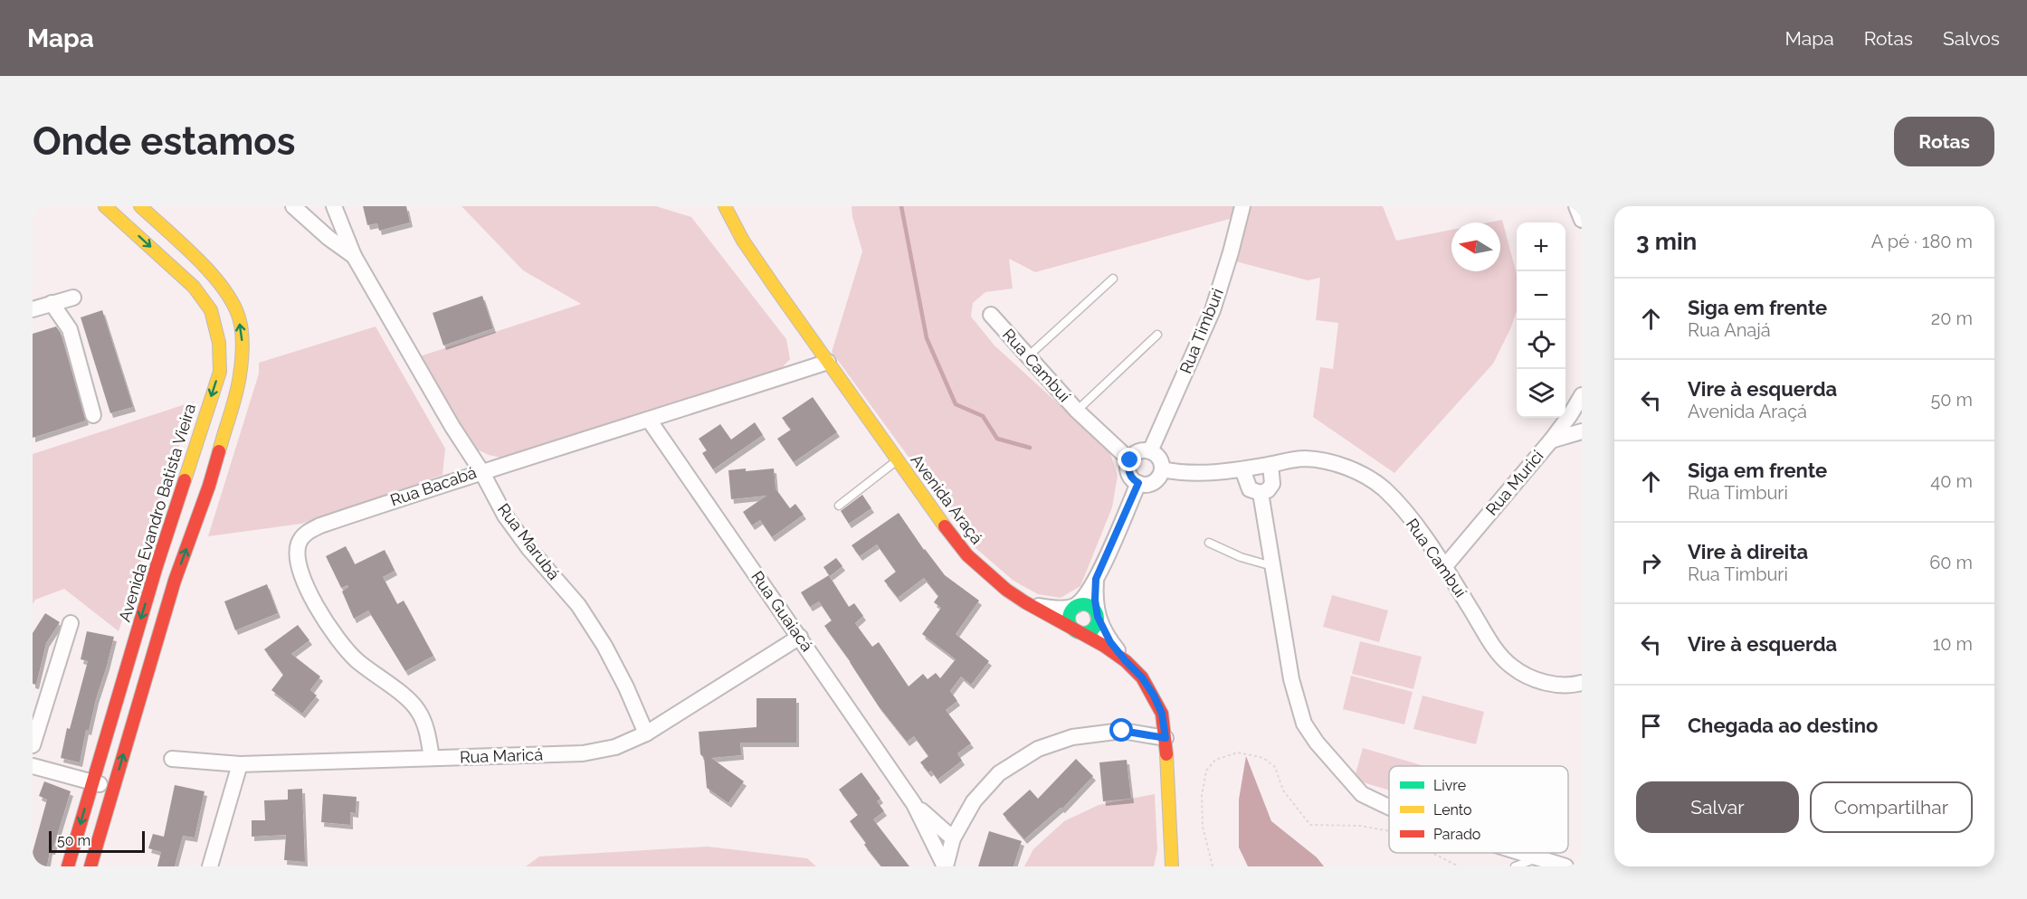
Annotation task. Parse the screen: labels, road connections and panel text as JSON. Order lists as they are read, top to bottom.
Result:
{
  "streets": {
    "main road": ["Avenida Araçá", "Avenida Evandro Batista Vieira"],
    "street": [
      "Rua Timburi",
      "Rua Cambuí",
      "Rua Murici",
      "Rua Bacabá",
      "Rua Marubá",
      "Rua Guaiacá",
      "Rua Maricá"
    ]
  },
  "crossings": [
    ["Rua Timburi", "Rua Cambuí"],
    ["Rua Cambuí", "Rua Murici"],
    ["Rua Bacabá", "Avenida Araçá"],
    ["Rua Bacabá", "Rua Marubá"],
    ["Rua Bacabá", "Rua Guaiacá"],
    ["Rua Bacabá", "Rua Maricá"],
    ["Rua Marubá", "Rua Maricá"],
    ["Rua Guaiacá", "Rua Maricá"]
  ],
  "legend": ["Livre", "Lento", "Parado"],
  "scale_bar": "50 m",
  "north": "left",
  "page": {
    "header": "Mapa",
    "nav": ["Mapa", "Rotas", "Salvos"],
    "buttons": [
      "Rotas",
      ["Salvar", "Compartilhar"]
    ],
    "title": "Onde estamos",
    "heading": ["3 min", "A pé · 180 m"],
    "map_buttons": ["+", "−"],
    "list": [
      ["Siga em frente", "Rua Anajá", "20 m"],
      ["Vire à esquerda", "Avenida Araçá", "50 m"],
      ["Siga em frente", "Rua Timburi", "40 m"],
      ["Vire à direita", "Rua Timburi", "60 m"],
      ["Vire à esquerda", "10 m"],
      "Chegada ao destino"
    ],
    "scale": "50 m"
  }
}
